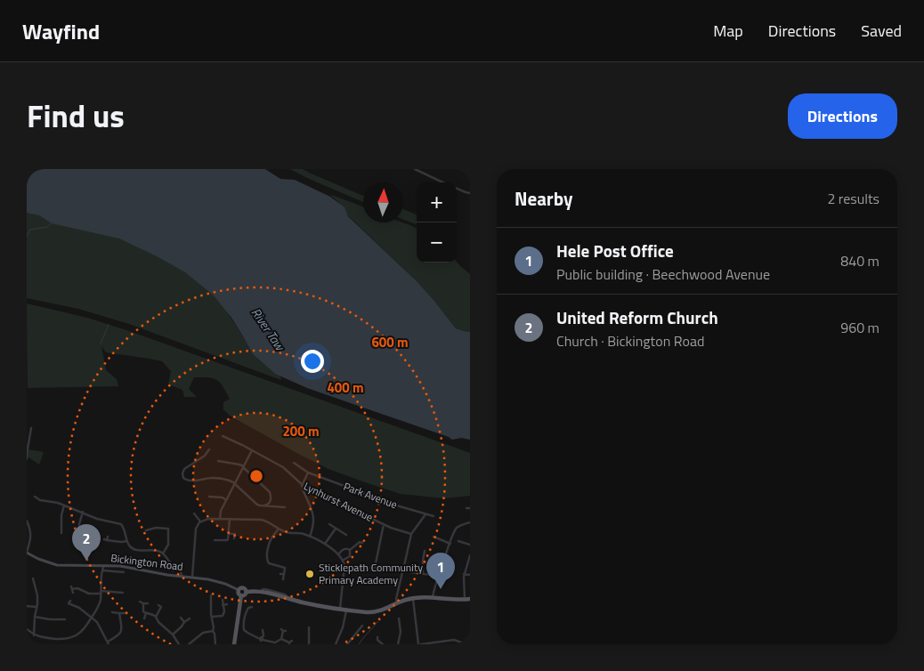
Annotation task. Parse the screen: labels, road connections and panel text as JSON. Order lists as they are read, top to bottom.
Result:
{
  "streets": {
    "main road": ["Bickington Road"],
    "street": ["Park Avenue", "Lynhurst Avenue"]
  },
  "water": ["River Taw"],
  "places": ["Sticklepath Community Primary Academy"],
  "north": "top",
  "page": {
    "header": "Wayfind",
    "nav": ["Map", "Directions", "Saved"],
    "title": "Find us",
    "buttons": "Directions",
    "heading": ["Nearby", "2 results"],
    "map_buttons": ["+", "−"],
    "list": [
      {
        "mark": "1",
        "name": "Hele Post Office",
        "note": "Public building · Beechwood Avenue",
        "value": "840 m"
      },
      {
        "mark": "2",
        "name": "United Reform Church",
        "note": "Church · Bickington Road",
        "value": "960 m"
      }
    ],
    "pins": ["2", "1"]
  },
  "rings": ["600 m", "400 m", "200 m"]
}
